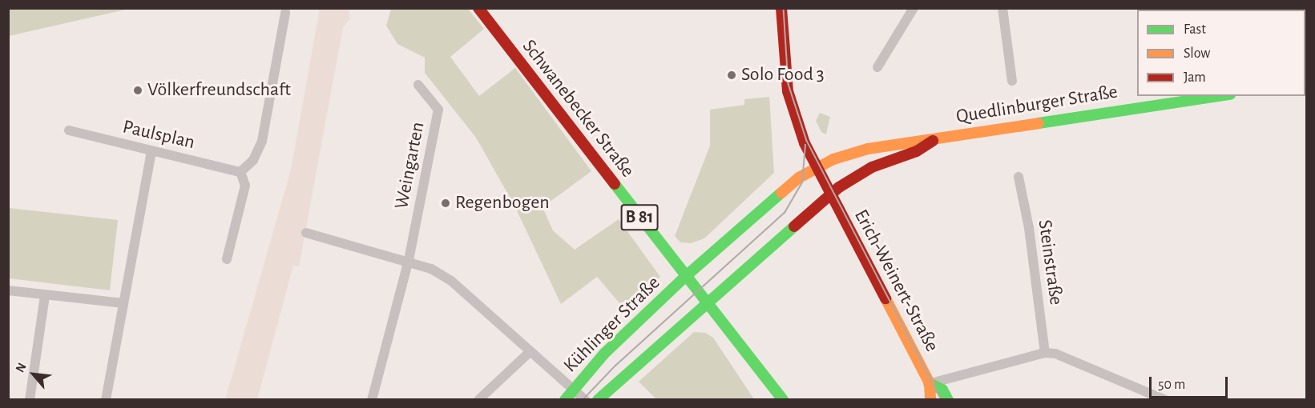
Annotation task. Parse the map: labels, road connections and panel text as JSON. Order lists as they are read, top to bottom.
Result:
{
  "streets": {
    "main road": [
      "Quedlinburger Straße",
      "Schwanebecker Straße",
      "B 81",
      "Erich-Weinert-Straße",
      "Kühlinger Straße"
    ],
    "street": ["Paulsplan", "Weingarten", "Steinstraße"]
  },
  "crossings": [
    ["Quedlinburger Straße", "Schwanebecker Straße"],
    ["Quedlinburger Straße", "B 81"],
    ["Quedlinburger Straße", "Erich-Weinert-Straße"],
    ["Quedlinburger Straße", "Kühlinger Straße"],
    ["Schwanebecker Straße", "B 81"],
    ["Schwanebecker Straße", "Kühlinger Straße"],
    ["B 81", "Kühlinger Straße"]
  ],
  "places": ["Solo Food 3", "Völkerfreundschaft", "Regenbogen"],
  "legend": ["Fast", "Slow", "Jam"],
  "scale_bar": "50 m",
  "north": "top left"
}
